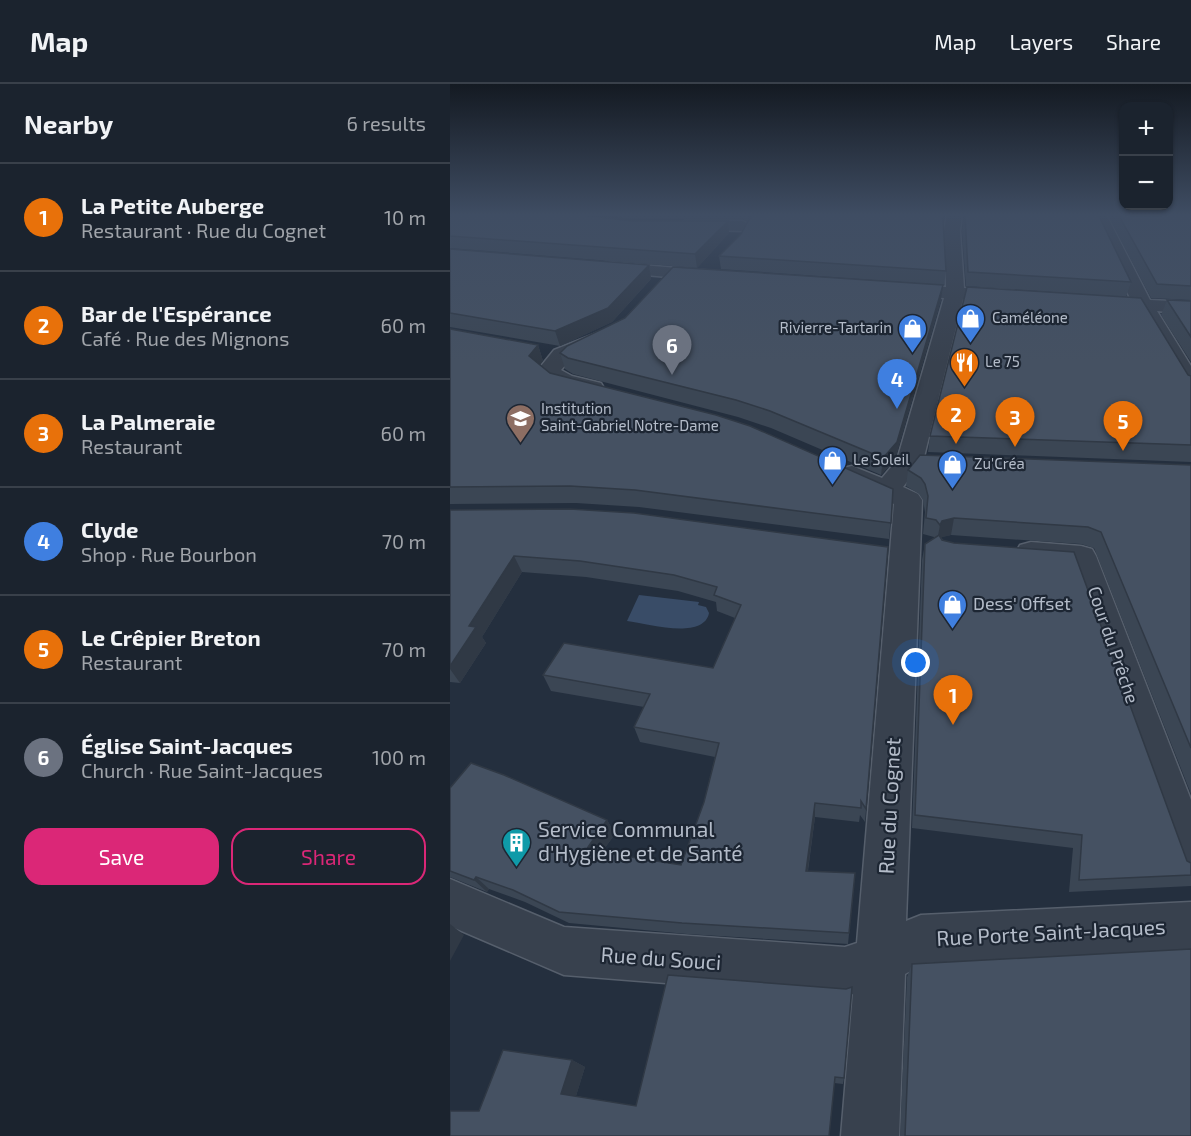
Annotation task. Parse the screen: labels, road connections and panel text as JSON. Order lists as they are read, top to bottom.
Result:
{
  "streets": {
    "street": [
      "Cour du Prêche",
      "Rue du Cognet",
      "Rue Porte Saint-Jacques",
      "Rue du Souci"
    ]
  },
  "crossings": [
    ["Rue du Cognet", "Rue Porte Saint-Jacques"],
    ["Rue du Cognet", "Rue du Souci"],
    ["Rue Porte Saint-Jacques", "Rue du Souci"]
  ],
  "places": {
    "shop": [
      "Caméléone",
      "Rivierre-Tartarin",
      "Le Soleil",
      "Zu'Créa",
      "Dess' Offset"
    ],
    "restaurant": ["Le 75"],
    "school or university": ["Institution Saint-Gabriel Notre-Dame"],
    "building": ["Service Communal d'Hygiène et de Santé"]
  },
  "page": {
    "header": "Map",
    "nav": ["Map", "Layers", "Share"],
    "heading": ["Nearby", "6 results"],
    "map_buttons": ["+", "−"],
    "list": [
      {
        "mark": "1",
        "name": "La Petite Auberge",
        "note": "Restaurant · Rue du Cognet",
        "value": "10 m"
      },
      {
        "mark": "2",
        "name": "Bar de l'Espérance",
        "note": "Café · Rue des Mignons",
        "value": "60 m"
      },
      {
        "mark": "3",
        "name": "La Palmeraie",
        "note": "Restaurant",
        "value": "60 m"
      },
      {
        "mark": "4",
        "name": "Clyde",
        "note": "Shop · Rue Bourbon",
        "value": "70 m"
      },
      {
        "mark": "5",
        "name": "Le Crêpier Breton",
        "note": "Restaurant",
        "value": "70 m"
      },
      {
        "mark": "6",
        "name": "Église Saint-Jacques",
        "note": "Church · Rue Saint-Jacques",
        "value": "100 m"
      }
    ],
    "pins": [
      "6",
      "4",
      "2",
      "3",
      "5",
      "1"
    ],
    "buttons": ["Save", "Share"]
  }
}
